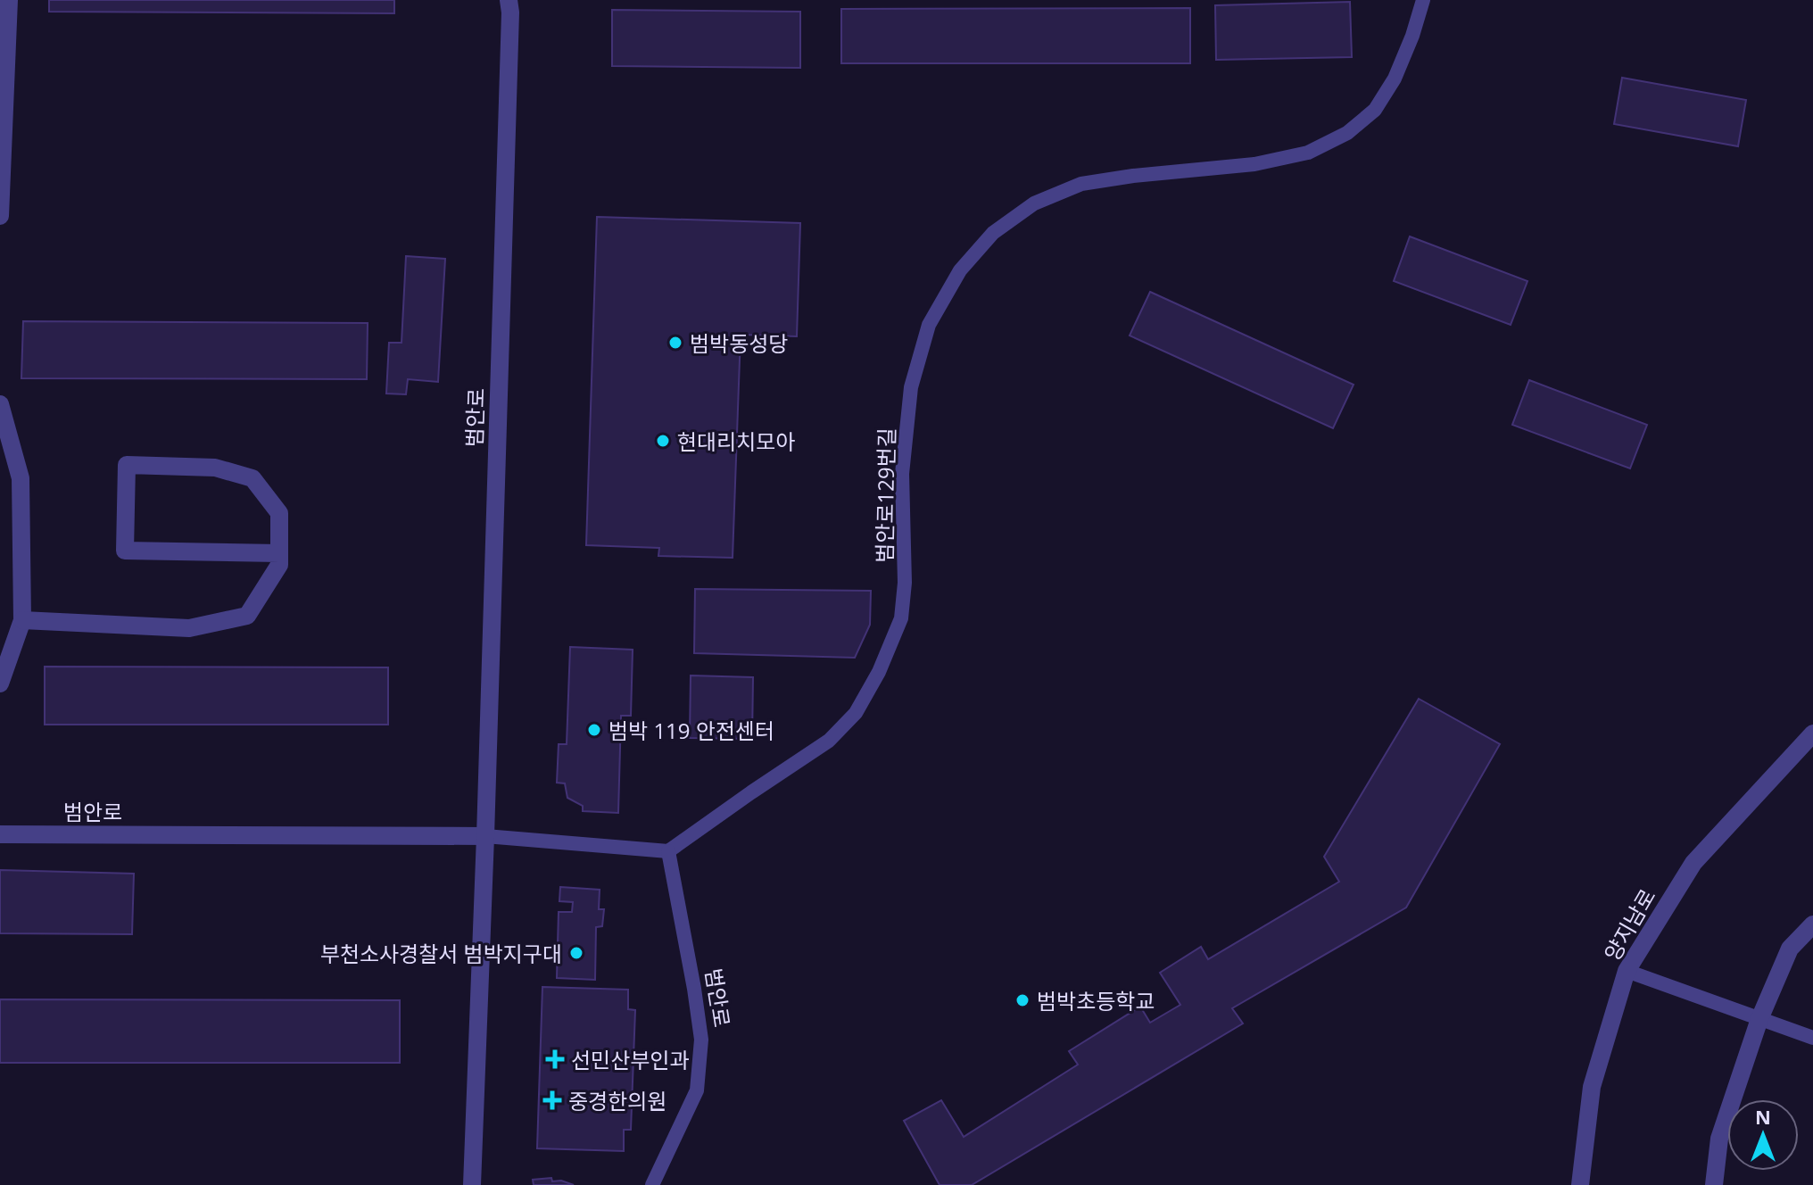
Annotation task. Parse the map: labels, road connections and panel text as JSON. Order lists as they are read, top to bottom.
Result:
{
  "streets": {
    "street": ["범안로", "양지남로"],
    "lane": ["범안로129번길"]
  },
  "crossings": [
    ["범안로", "범안로129번길"]
  ],
  "places": {
    "other": [
      "범박동성당",
      "현대리치모아",
      "범박 119 안전센터",
      "부천소사경찰서 범박지구대",
      "범박초등학교"
    ],
    "health": ["선민산부인과", "중경한의원"]
  },
  "north": "top"
}
